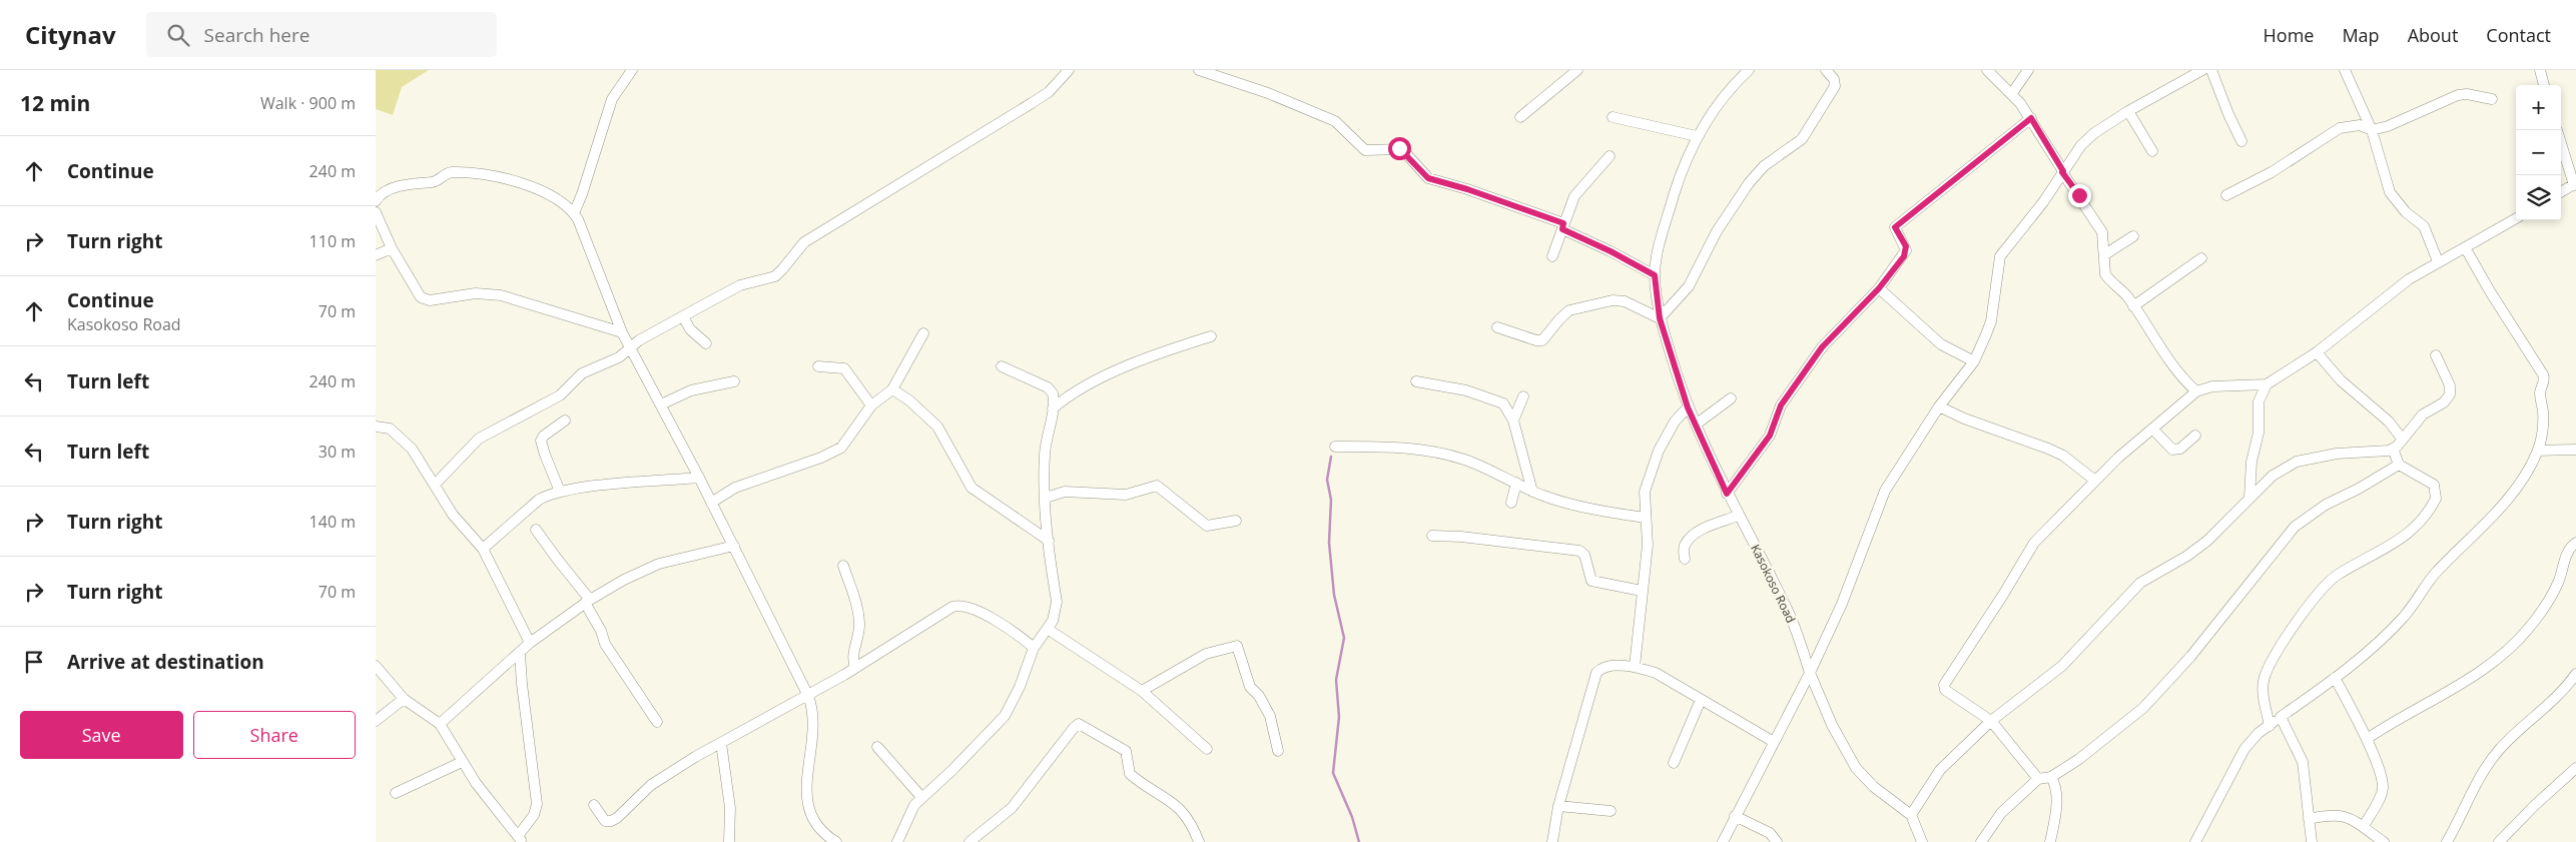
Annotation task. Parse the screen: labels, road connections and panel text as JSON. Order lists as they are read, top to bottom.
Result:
{
  "streets": {
    "street": ["Kasokoso Road"]
  },
  "page": {
    "header": "Citynav",
    "search": "Search here",
    "nav": [
      "Home",
      "Map",
      "About",
      "Contact"
    ],
    "heading": ["12 min", "Walk · 900 m"],
    "map_buttons": ["+", "−"],
    "list": [
      ["Continue", "240 m"],
      ["Turn right", "110 m"],
      ["Continue", "Kasokoso Road", "70 m"],
      ["Turn left", "240 m"],
      ["Turn left", "30 m"],
      ["Turn right", "140 m"],
      ["Turn right", "70 m"],
      "Arrive at destination"
    ],
    "buttons": ["Save", "Share"]
  }
}
